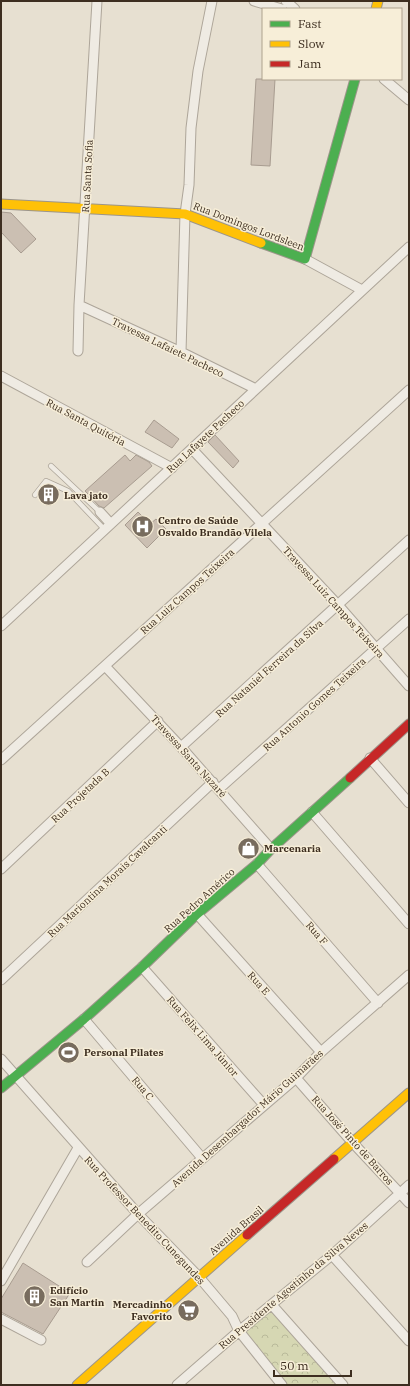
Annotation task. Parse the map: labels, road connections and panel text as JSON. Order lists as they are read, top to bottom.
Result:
{
  "streets": {
    "street": [
      "Rua Santa Sofia",
      "Rua Domingos Lordsleen",
      "Travessa Lafaiete Pacheco",
      "Rua Santa Quitéria",
      "Rua Lafayete Pacheco",
      "Rua Luiz Campos Teixeira",
      "Travessa Luiz Campos Teixeira",
      "Rua Nataniel Ferreira da Silva",
      "Rua Antonio Gomes Teixeira",
      "Travessa Santa Nazaré",
      "Rua Projetada B",
      "Rua Mariontina Morais Cavalcanti",
      "Rua Pedro Américo",
      "Rua F",
      "Rua E",
      "Rua Felix Lima Júnior",
      "Rua C",
      "Avenida Desembargador Mário Guimarães",
      "Rua José Pinto de Barros",
      "Rua Professor Benedito Cunegundes",
      "Avenida Brasil",
      "Rua Presidente Agostinho da Silva Neves"
    ]
  },
  "crossings": [
    ["Rua Santa Sofia", "Rua Domingos Lordsleen"],
    ["Rua Santa Sofia", "Travessa Lafaiete Pacheco"],
    ["Rua Domingos Lordsleen", "Rua Lafayete Pacheco"],
    ["Travessa Lafaiete Pacheco", "Rua Lafayete Pacheco"],
    ["Rua Santa Quitéria", "Rua Lafayete Pacheco"],
    ["Rua Lafayete Pacheco", "Travessa Luiz Campos Teixeira"],
    ["Rua Luiz Campos Teixeira", "Travessa Luiz Campos Teixeira"],
    ["Rua Luiz Campos Teixeira", "Travessa Santa Nazaré"],
    ["Travessa Luiz Campos Teixeira", "Rua Nataniel Ferreira da Silva"],
    ["Travessa Luiz Campos Teixeira", "Rua Antonio Gomes Teixeira"],
    ["Rua Nataniel Ferreira da Silva", "Travessa Santa Nazaré"],
    ["Rua Antonio Gomes Teixeira", "Travessa Santa Nazaré"],
    ["Rua Antonio Gomes Teixeira", "Rua Mariontina Morais Cavalcanti"],
    ["Travessa Santa Nazaré", "Rua Projetada B"],
    ["Travessa Santa Nazaré", "Rua Mariontina Morais Cavalcanti"],
    ["Travessa Santa Nazaré", "Rua Pedro Américo"],
    ["Rua Pedro Américo", "Rua F"],
    ["Rua Pedro Américo", "Rua E"],
    ["Rua Pedro Américo", "Rua Felix Lima Júnior"],
    ["Rua Pedro Américo", "Rua C"],
    ["Rua Pedro Américo", "Rua Professor Benedito Cunegundes"],
    ["Rua F", "Avenida Desembargador Mário Guimarães"],
    ["Rua E", "Avenida Desembargador Mário Guimarães"],
    ["Rua Felix Lima Júnior", "Avenida Desembargador Mário Guimarães"],
    ["Rua C", "Avenida Desembargador Mário Guimarães"],
    ["Avenida Desembargador Mário Guimarães", "Rua José Pinto de Barros"],
    ["Avenida Desembargador Mário Guimarães", "Rua Professor Benedito Cunegundes"],
    ["Rua José Pinto de Barros", "Avenida Brasil"],
    ["Rua José Pinto de Barros", "Rua Presidente Agostinho da Silva Neves"],
    ["Rua Professor Benedito Cunegundes", "Avenida Brasil"],
    ["Rua Professor Benedito Cunegundes", "Rua Presidente Agostinho da Silva Neves"]
  ],
  "places": {
    "building": ["Lava jato", "Edifício San Martin"],
    "hospital": ["Centro de Saúde Osvaldo Brandão Vilela"],
    "shop": ["Marcenaria"],
    "sports": ["Personal Pilates"],
    "supermarket": ["Mercadinho Favorito"]
  },
  "legend": ["Fast", "Slow", "Jam"],
  "scale_bar": "50 m"
}
